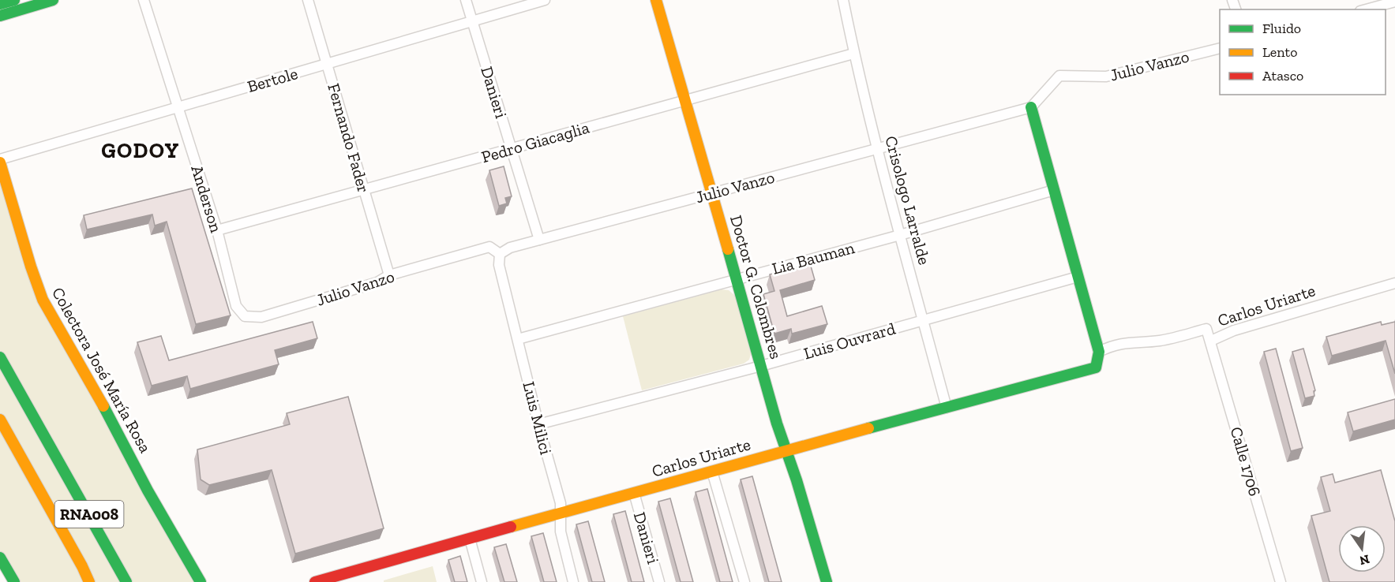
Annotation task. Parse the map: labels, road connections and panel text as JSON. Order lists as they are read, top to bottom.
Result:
{
  "streets": {
    "main road": [
      "Doctor G. Colombres",
      "Carlos Uriarte",
      "Colectora José María Rosa",
      "RNA008"
    ],
    "street": [
      "Julio Vanzo",
      "Bertole",
      "Danieri",
      "Fernando Fader",
      "Pedro Giacaglia",
      "Anderson",
      "Crisologo Larralde",
      "Lia Bauman",
      "Luis Ouvrard",
      "Luis Milici",
      "Calle 1706"
    ]
  },
  "crossings": [
    ["Julio Vanzo", "Danieri"],
    ["Julio Vanzo", "Fernando Fader"],
    ["Julio Vanzo", "Anderson"],
    ["Julio Vanzo", "Crisologo Larralde"],
    ["Julio Vanzo", "Doctor G. Colombres"],
    ["Julio Vanzo", "Luis Milici"],
    ["Bertole", "Danieri"],
    ["Bertole", "Fernando Fader"],
    ["Bertole", "Anderson"],
    ["Bertole", "Colectora José María Rosa"],
    ["Danieri", "Pedro Giacaglia"],
    ["Danieri", "Carlos Uriarte"],
    ["Fernando Fader", "Pedro Giacaglia"],
    ["Pedro Giacaglia", "Anderson"],
    ["Pedro Giacaglia", "Crisologo Larralde"],
    ["Pedro Giacaglia", "Doctor G. Colombres"],
    ["Crisologo Larralde", "Lia Bauman"],
    ["Crisologo Larralde", "Carlos Uriarte"],
    ["Crisologo Larralde", "Luis Ouvrard"],
    ["Lia Bauman", "Doctor G. Colombres"],
    ["Lia Bauman", "Luis Milici"],
    ["Doctor G. Colombres", "Carlos Uriarte"],
    ["Doctor G. Colombres", "Luis Ouvrard"],
    ["Carlos Uriarte", "Luis Milici"],
    ["Carlos Uriarte", "Calle 1706"],
    ["Luis Ouvrard", "Luis Milici"]
  ],
  "districts": ["GODOY"],
  "legend": ["Fluido", "Lento", "Atasco"],
  "north": "bottom"
}
